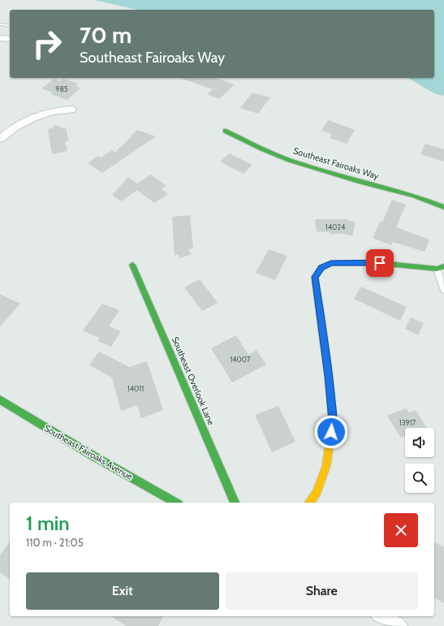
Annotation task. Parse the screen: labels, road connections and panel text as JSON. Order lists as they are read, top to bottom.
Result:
{
  "streets": {
    "street": ["Southeast Fairoaks Way", "Southeast Overlook Lane", "Southeast Fairoaks Avenue"]
  },
  "house_numbers": [
    "985",
    "14024",
    "14007",
    "14011",
    "13917"
  ],
  "page": {
    "turn": ["70 m", "Southeast Fairoaks Way"],
    "heading": ["1 min", "110 m · 21:05"],
    "buttons": ["Exit", "Share"]
  }
}
